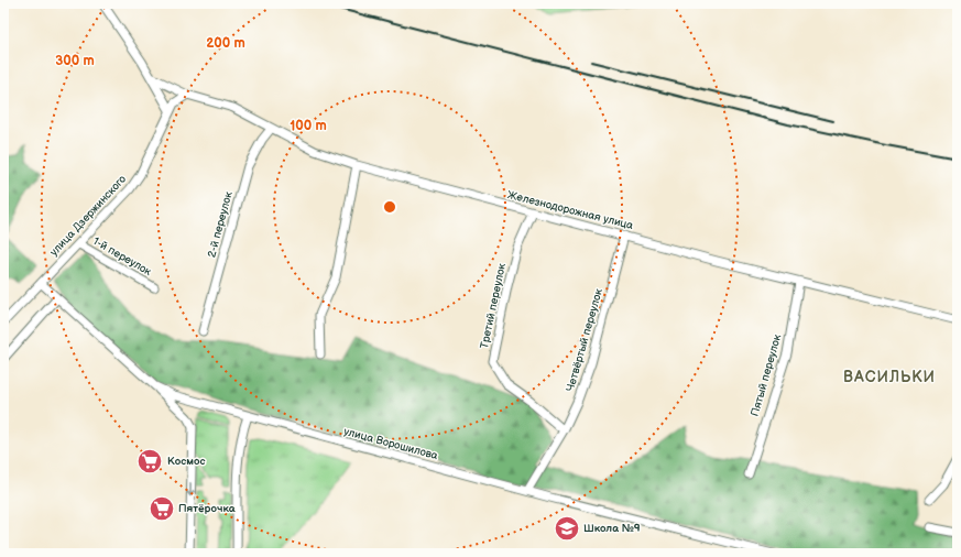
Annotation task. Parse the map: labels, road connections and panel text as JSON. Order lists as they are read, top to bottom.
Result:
{
  "streets": {
    "street": [
      "Железнодорожная улица",
      "улица Дзержинского",
      "2-й переулок",
      "1-й переулок",
      "Третий переулок",
      "Четвёртый переулок",
      "Пятый переулок",
      "улица Ворошилова"
    ]
  },
  "crossings": [
    ["Железнодорожная улица", "улица Дзержинского"],
    ["Железнодорожная улица", "2-й переулок"],
    ["Железнодорожная улица", "Третий переулок"],
    ["Железнодорожная улица", "Четвёртый переулок"],
    ["Железнодорожная улица", "Пятый переулок"],
    ["улица Дзержинского", "1-й переулок"],
    ["улица Дзержинского", "улица Ворошилова"],
    ["Третий переулок", "Четвёртый переулок"],
    ["Четвёртый переулок", "улица Ворошилова"]
  ],
  "districts": ["ВАСИЛЬКИ"],
  "places": {
    "supermarket": ["Космос", "Пятёрочка"],
    "school or university": ["Школа №9"]
  },
  "rings": ["200 m", "300 m", "100 m"]
}
